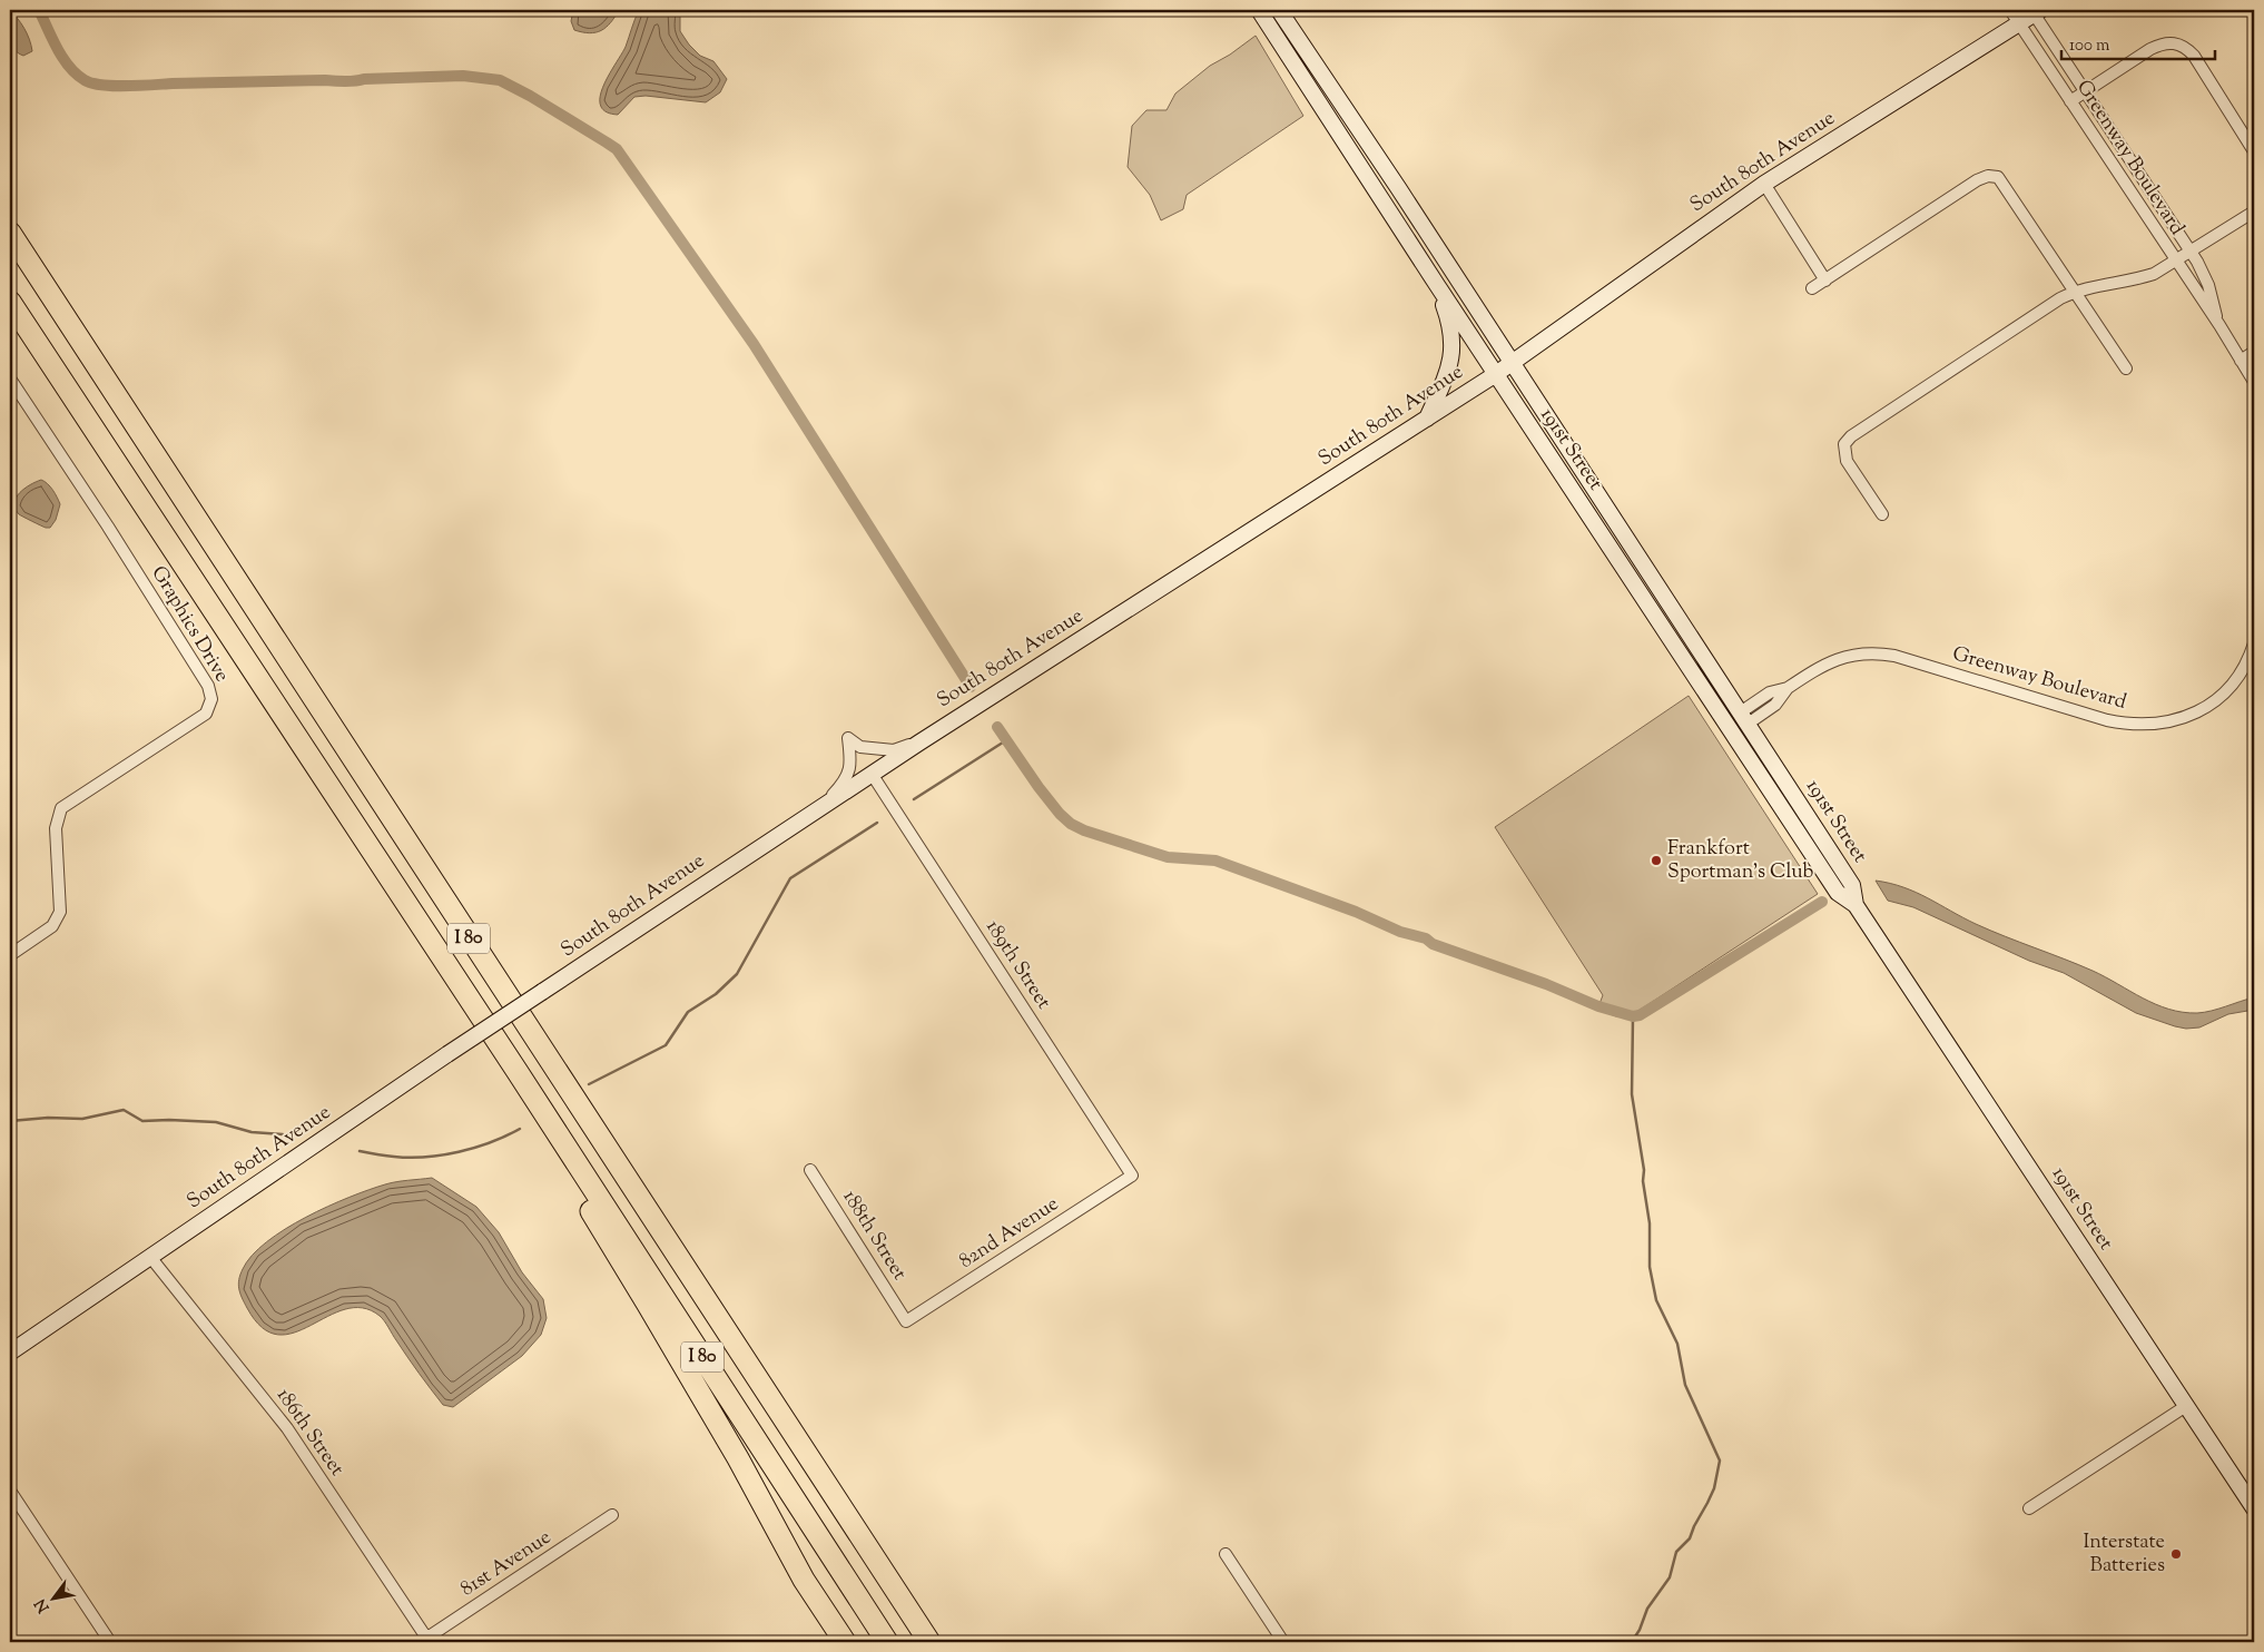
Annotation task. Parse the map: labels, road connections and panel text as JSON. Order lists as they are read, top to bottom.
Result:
{
  "streets": {
    "highway": ["I 80"],
    "main road": ["South 80th Avenue", "191st Street"],
    "street": [
      "Greenway Boulevard",
      "Graphics Drive",
      "189th Street",
      "82nd Avenue",
      "188th Street",
      "186th Street",
      "81st Avenue"
    ]
  },
  "crossings": [
    ["Greenway Boulevard", "South 80th Avenue"],
    ["Greenway Boulevard", "191st Street"],
    ["South 80th Avenue", "191st Street"],
    ["South 80th Avenue", "189th Street"],
    ["South 80th Avenue", "186th Street"],
    ["189th Street", "82nd Avenue"],
    ["82nd Avenue", "188th Street"],
    ["186th Street", "81st Avenue"]
  ],
  "places": ["Frankfort Sportman's Club", "Interstate Batteries"],
  "scale_bar": "100 m",
  "north": "bottom left"
}
